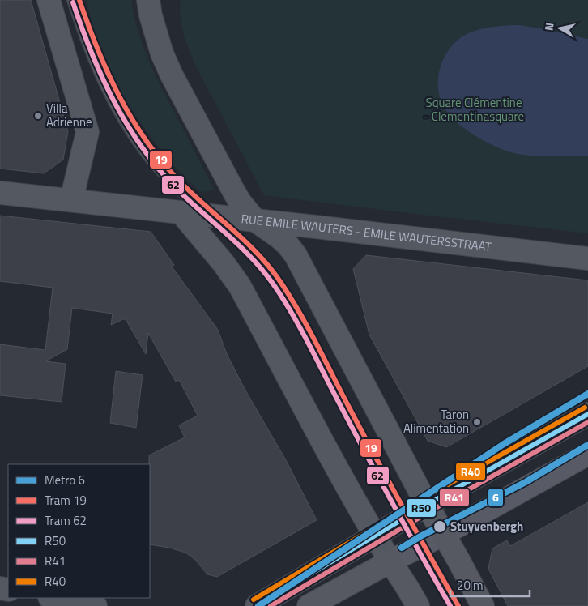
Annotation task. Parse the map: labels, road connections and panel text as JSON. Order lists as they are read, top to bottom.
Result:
{
  "streets": {
    "street": ["RUE EMILE WAUTERS - EMILE WAUTERSSTRAAT"]
  },
  "parks": ["Square Clémentine - Clementinasquare"],
  "places": ["Villa Adrienne", "Taron Alimentation", "Stuyvenbergh"],
  "lines": [
    "tram line 19",
    "tram line 62",
    "metro line 6",
    "transit line R40",
    "transit line R50",
    "transit line R41"
  ],
  "legend": [
    "Metro 6",
    "Tram 19",
    "Tram 62",
    "R50",
    "R41",
    "R40"
  ],
  "scale_bar": "20 m",
  "north": "left"
}
